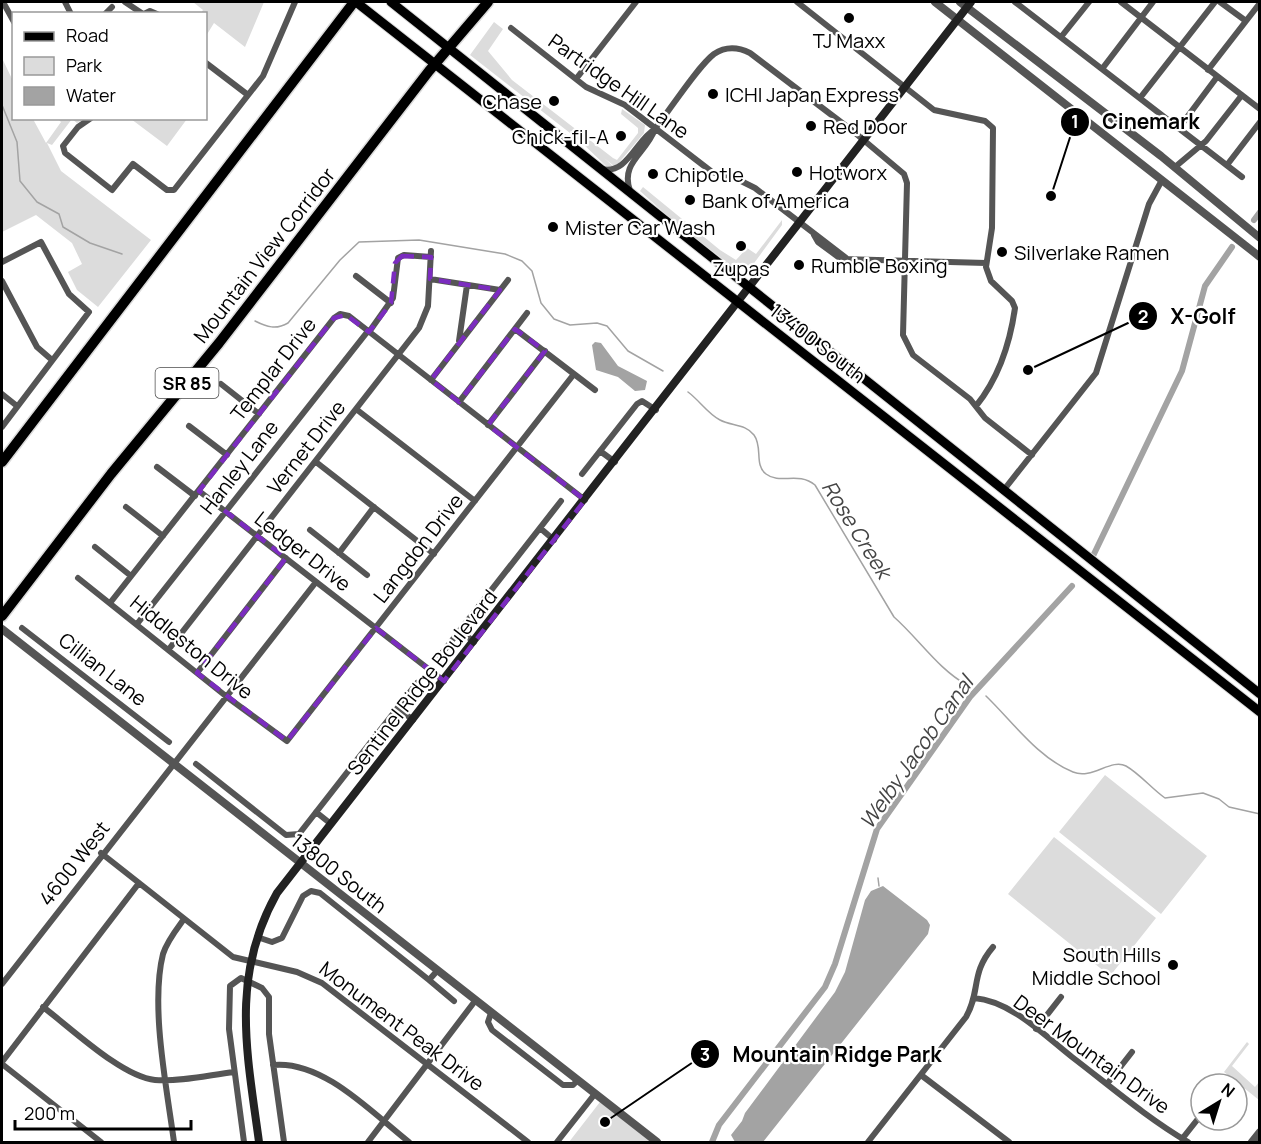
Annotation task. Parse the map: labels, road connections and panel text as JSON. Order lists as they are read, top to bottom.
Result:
{
  "streets": {
    "highway": ["Mountain View Corridor", "SR 85"],
    "main road": ["13400 South", "Sentinel Ridge Boulevard"],
    "street": [
      "Partridge Hill Lane",
      "Templar Drive",
      "Vernet Drive",
      "Hanley Lane",
      "Langdon Drive",
      "Ledger Drive",
      "Hiddleston Drive",
      "Cillian Lane",
      "4600 West",
      "13800 South",
      "Monument Peak Drive",
      "Deer Mountain Drive"
    ]
  },
  "crossings": [
    ["Partridge Hill Lane", "Sentinel Ridge Boulevard"],
    ["Mountain View Corridor", "13400 South"],
    ["13400 South", "Sentinel Ridge Boulevard"],
    ["Templar Drive", "Vernet Drive"],
    ["Templar Drive", "Hanley Lane"],
    ["Templar Drive", "Langdon Drive"],
    ["Templar Drive", "Ledger Drive"],
    ["Templar Drive", "Hiddleston Drive"],
    ["Templar Drive", "Sentinel Ridge Boulevard"],
    ["Vernet Drive", "Hanley Lane"],
    ["Vernet Drive", "Ledger Drive"],
    ["Vernet Drive", "Hiddleston Drive"],
    ["Hanley Lane", "Ledger Drive"],
    ["Hanley Lane", "Hiddleston Drive"],
    ["Langdon Drive", "Ledger Drive"],
    ["Langdon Drive", "Hiddleston Drive"],
    ["Ledger Drive", "Sentinel Ridge Boulevard"],
    ["Ledger Drive", "4600 West"],
    ["Hiddleston Drive", "4600 West"],
    ["Cillian Lane", "13800 South"],
    ["Sentinel Ridge Boulevard", "13800 South"],
    ["Sentinel Ridge Boulevard", "Monument Peak Drive"],
    ["4600 West", "13800 South"],
    ["4600 West", "Monument Peak Drive"]
  ],
  "water": ["Rose Creek", "Welby Jacob Canal"],
  "places": [
    "TJ Maxx",
    "ICHI Japan Express",
    "Chase",
    "Red Door",
    "Chick-fil-A",
    "Hotworx",
    "Chipotle",
    "Cinemark",
    "Bank of America",
    "Mister Car Wash",
    "Zupas",
    "Silverlake Ramen",
    "Rumble Boxing",
    "X-Golf",
    "South Hills Middle School",
    "Mountain Ridge Park"
  ],
  "legend": ["Road", "Park", "Water"],
  "scale_bar": "200 m",
  "north": "top right"
}
